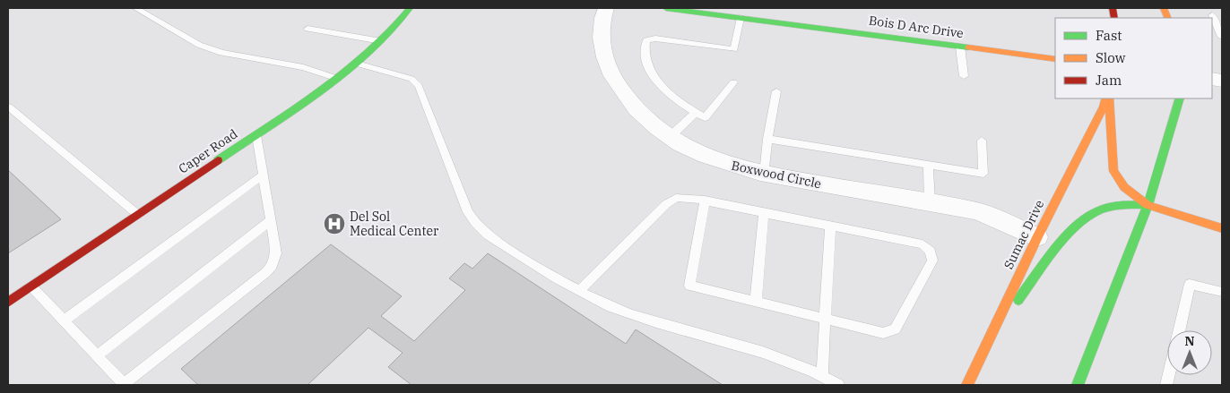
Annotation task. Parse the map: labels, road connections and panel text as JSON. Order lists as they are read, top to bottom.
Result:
{
  "streets": {
    "street": [
      "Bois D Arc Drive",
      "Caper Road",
      "Boxwood Circle",
      "Sumac Drive"
    ]
  },
  "crossings": [
    ["Boxwood Circle", "Sumac Drive"]
  ],
  "places": {
    "hospital": ["Del Sol Medical Center"]
  },
  "legend": ["Fast", "Slow", "Jam"],
  "north": "top"
}
